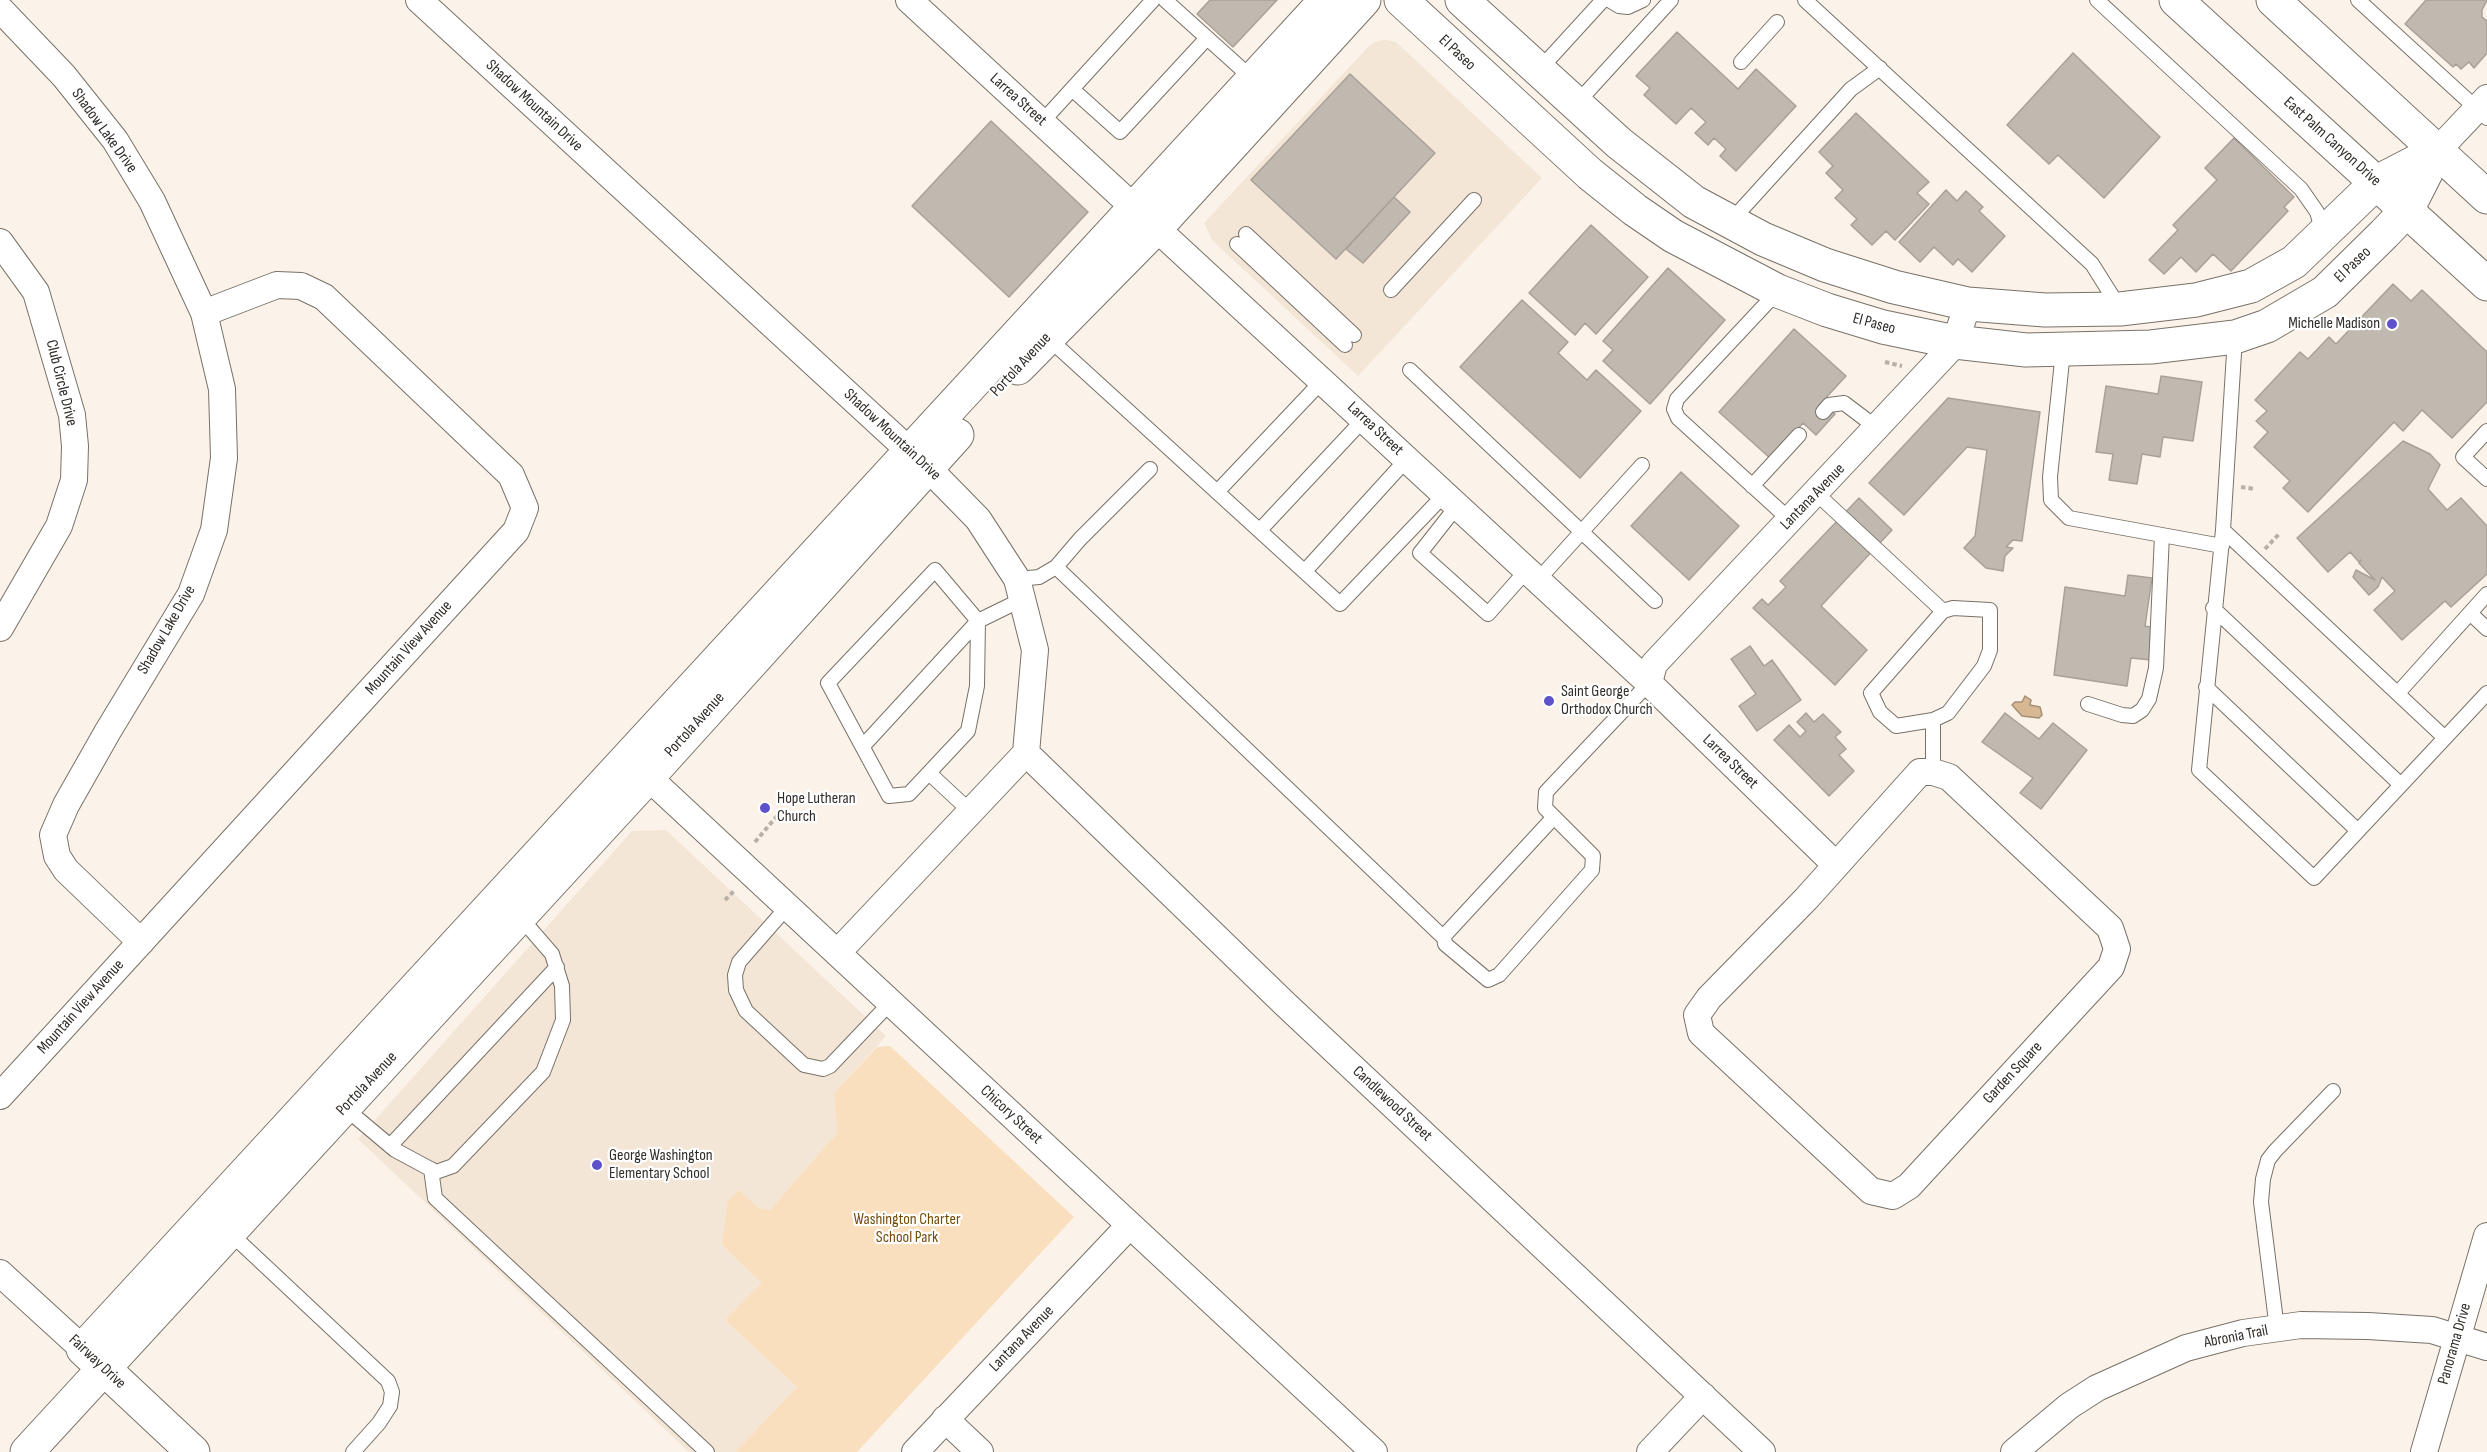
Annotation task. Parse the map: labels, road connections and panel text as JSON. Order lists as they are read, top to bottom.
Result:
{
  "streets": {
    "street": [
      "El Paseo",
      "Larrea Street",
      "Shadow Mountain Drive",
      "Shadow Lake Drive",
      "East Palm Canyon Drive",
      "Portola Avenue",
      "Club Circle Drive",
      "Lantana Avenue",
      "Mountain View Avenue",
      "Garden Square",
      "Candlewood Street",
      "Chicory Street",
      "Abronia Trail",
      "Panorama Drive",
      "Fairway Drive"
    ]
  },
  "crossings": [
    ["El Paseo", "East Palm Canyon Drive"],
    ["El Paseo", "Lantana Avenue"],
    ["Larrea Street", "Portola Avenue"],
    ["Larrea Street", "Lantana Avenue"],
    ["Larrea Street", "Garden Square"],
    ["Shadow Mountain Drive", "Portola Avenue"],
    ["Shadow Mountain Drive", "Candlewood Street"],
    ["Shadow Lake Drive", "Mountain View Avenue"],
    ["Portola Avenue", "Chicory Street"],
    ["Portola Avenue", "Fairway Drive"],
    ["Lantana Avenue", "Chicory Street"],
    ["Abronia Trail", "Panorama Drive"]
  ],
  "parks": ["Washington Charter School Park"],
  "places": [
    "Michelle Madison",
    "Saint George Orthodox Church",
    "Hope Lutheran Church",
    "George Washington Elementary School"
  ]
}
